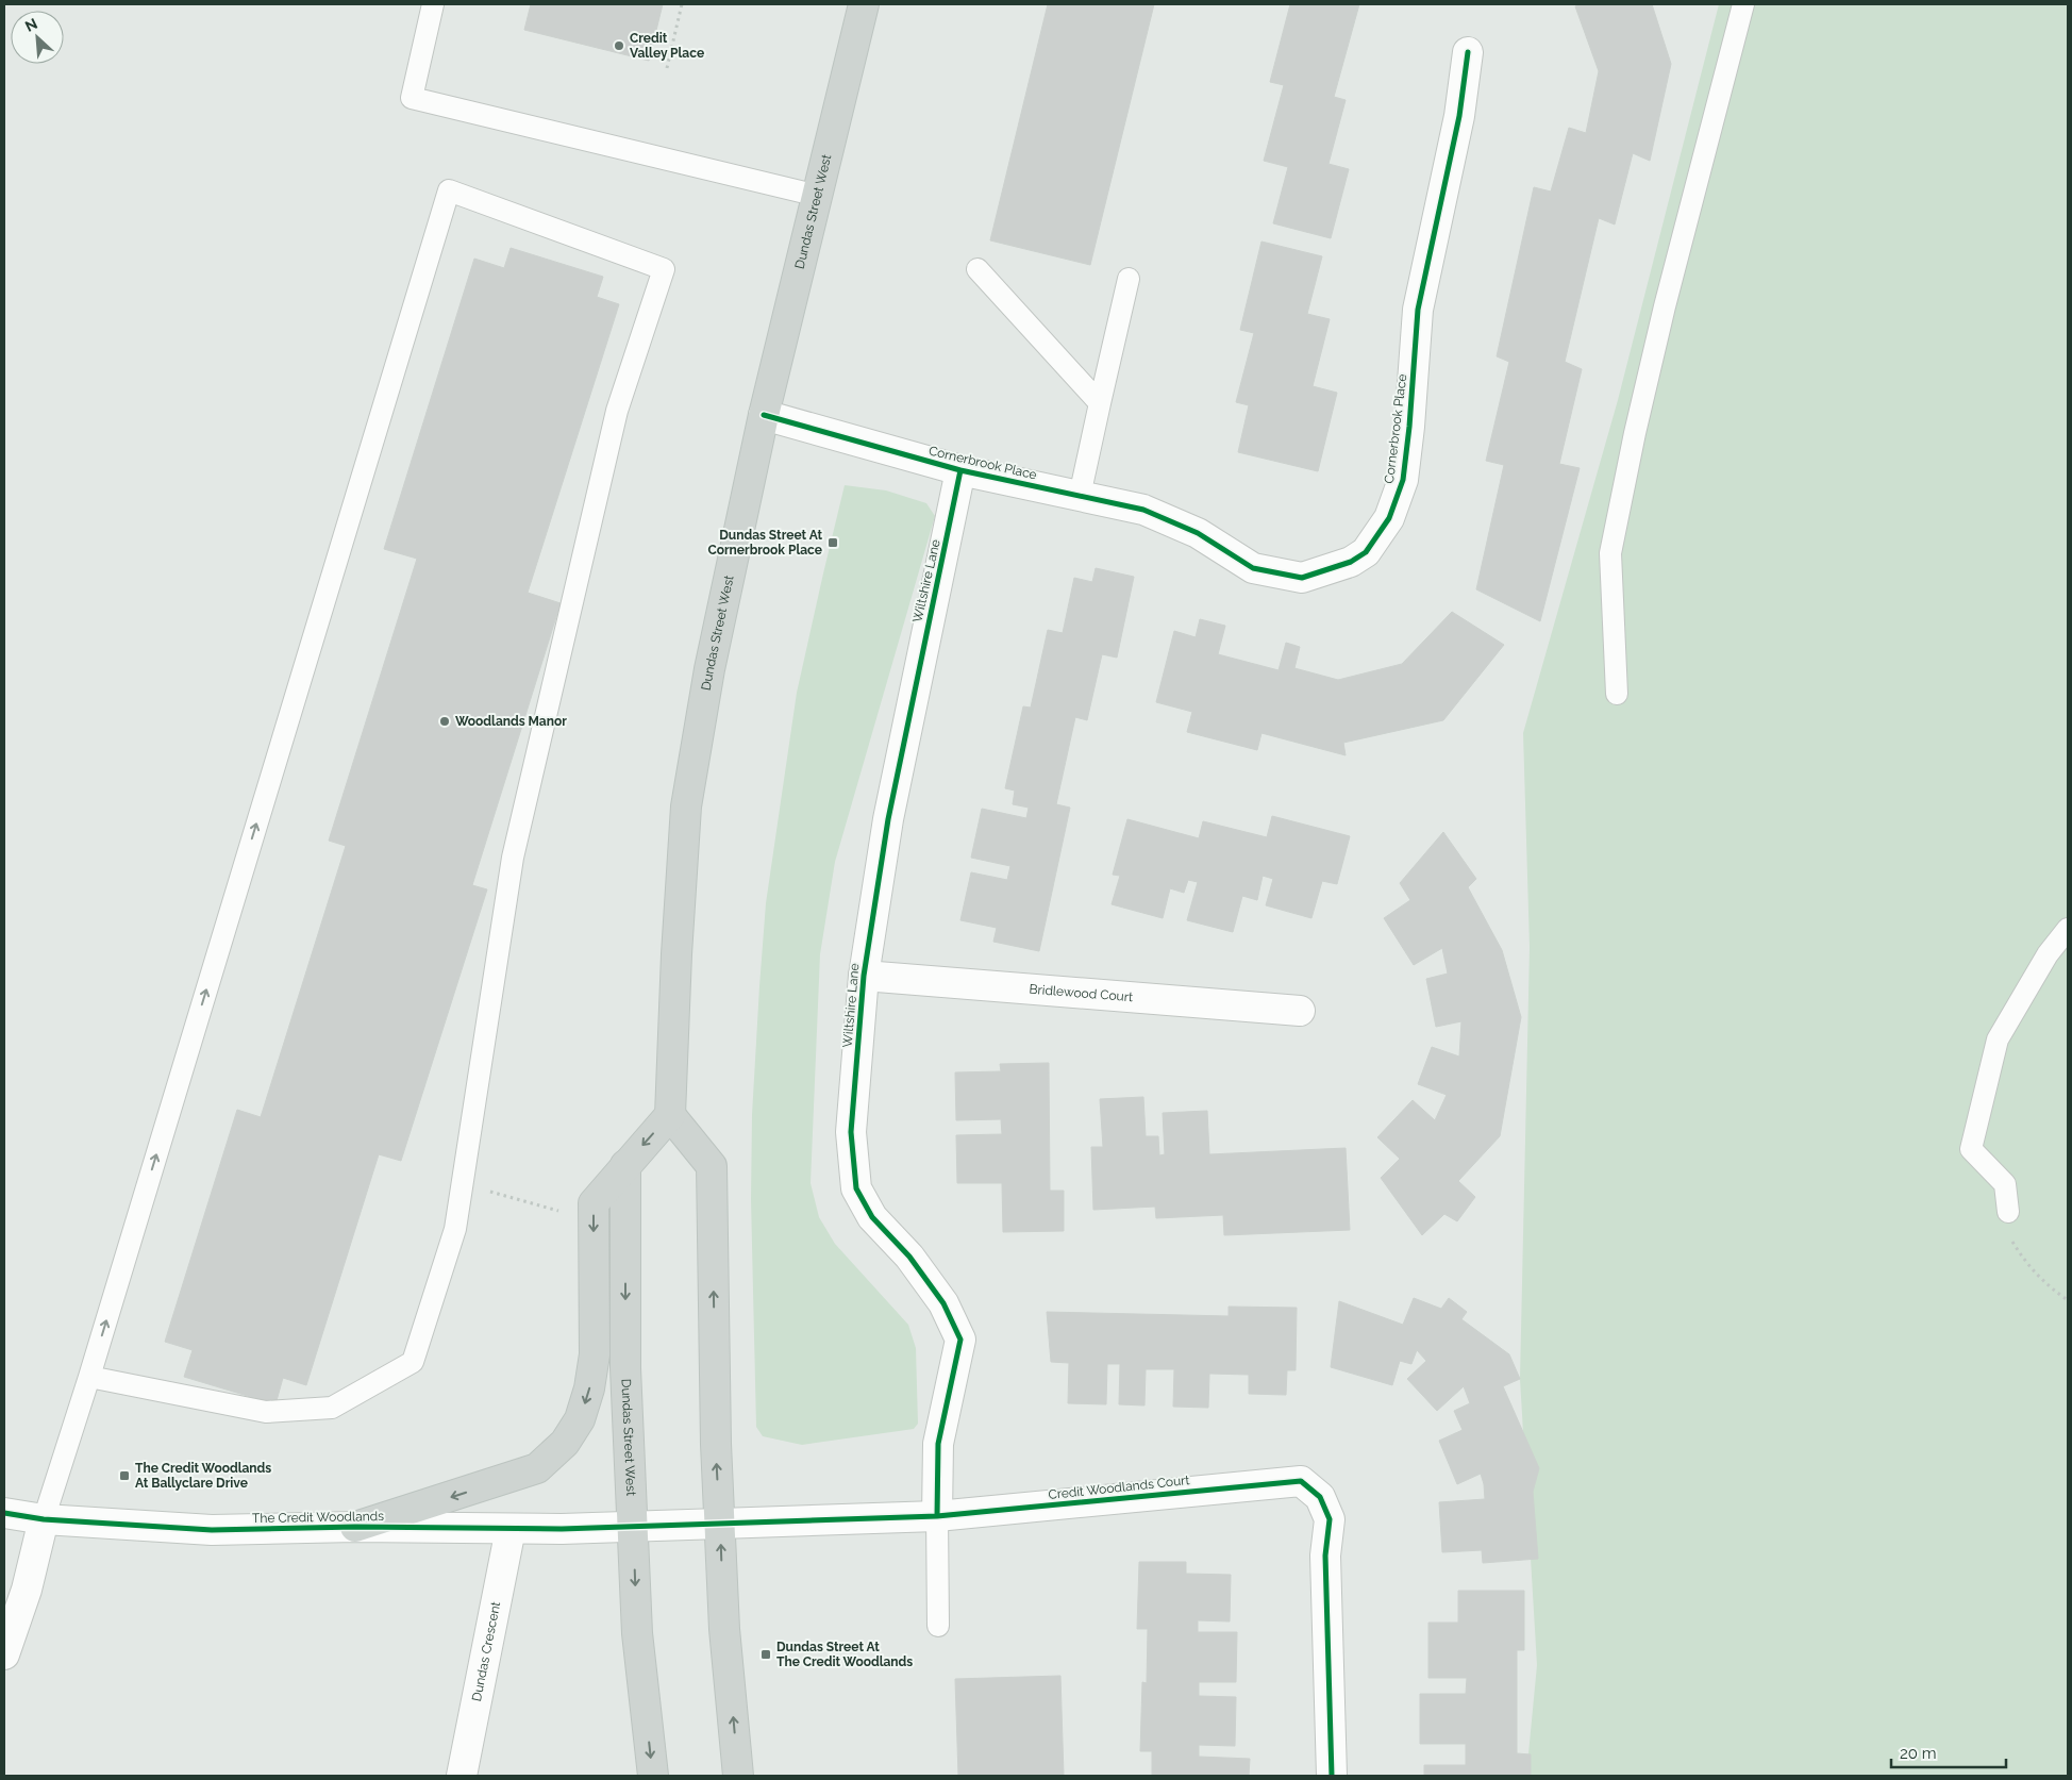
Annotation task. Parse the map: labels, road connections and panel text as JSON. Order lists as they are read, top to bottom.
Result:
{
  "streets": {
    "main road": ["Dundas Street West"],
    "street": [
      "Cornerbrook Place",
      "Wiltshire Lane",
      "Bridlewood Court",
      "Credit Woodlands Court",
      "The Credit Woodlands",
      "Dundas Crescent"
    ]
  },
  "crossings": [
    ["Dundas Street West", "Cornerbrook Place"],
    ["Dundas Street West", "Credit Woodlands Court"],
    ["Dundas Street West", "The Credit Woodlands"],
    ["Cornerbrook Place", "Wiltshire Lane"],
    ["Wiltshire Lane", "Bridlewood Court"],
    ["Wiltshire Lane", "Credit Woodlands Court"],
    ["Credit Woodlands Court", "The Credit Woodlands"],
    ["The Credit Woodlands", "Dundas Crescent"]
  ],
  "places": {
    "other": ["Credit Valley Place", "Woodlands Manor"],
    "transit": ["Dundas Street At Cornerbrook Place", "The Credit Woodlands At Ballyclare Drive", "Dundas Street At The Credit Woodlands"]
  },
  "scale_bar": "20 m",
  "north": "top left"
}
